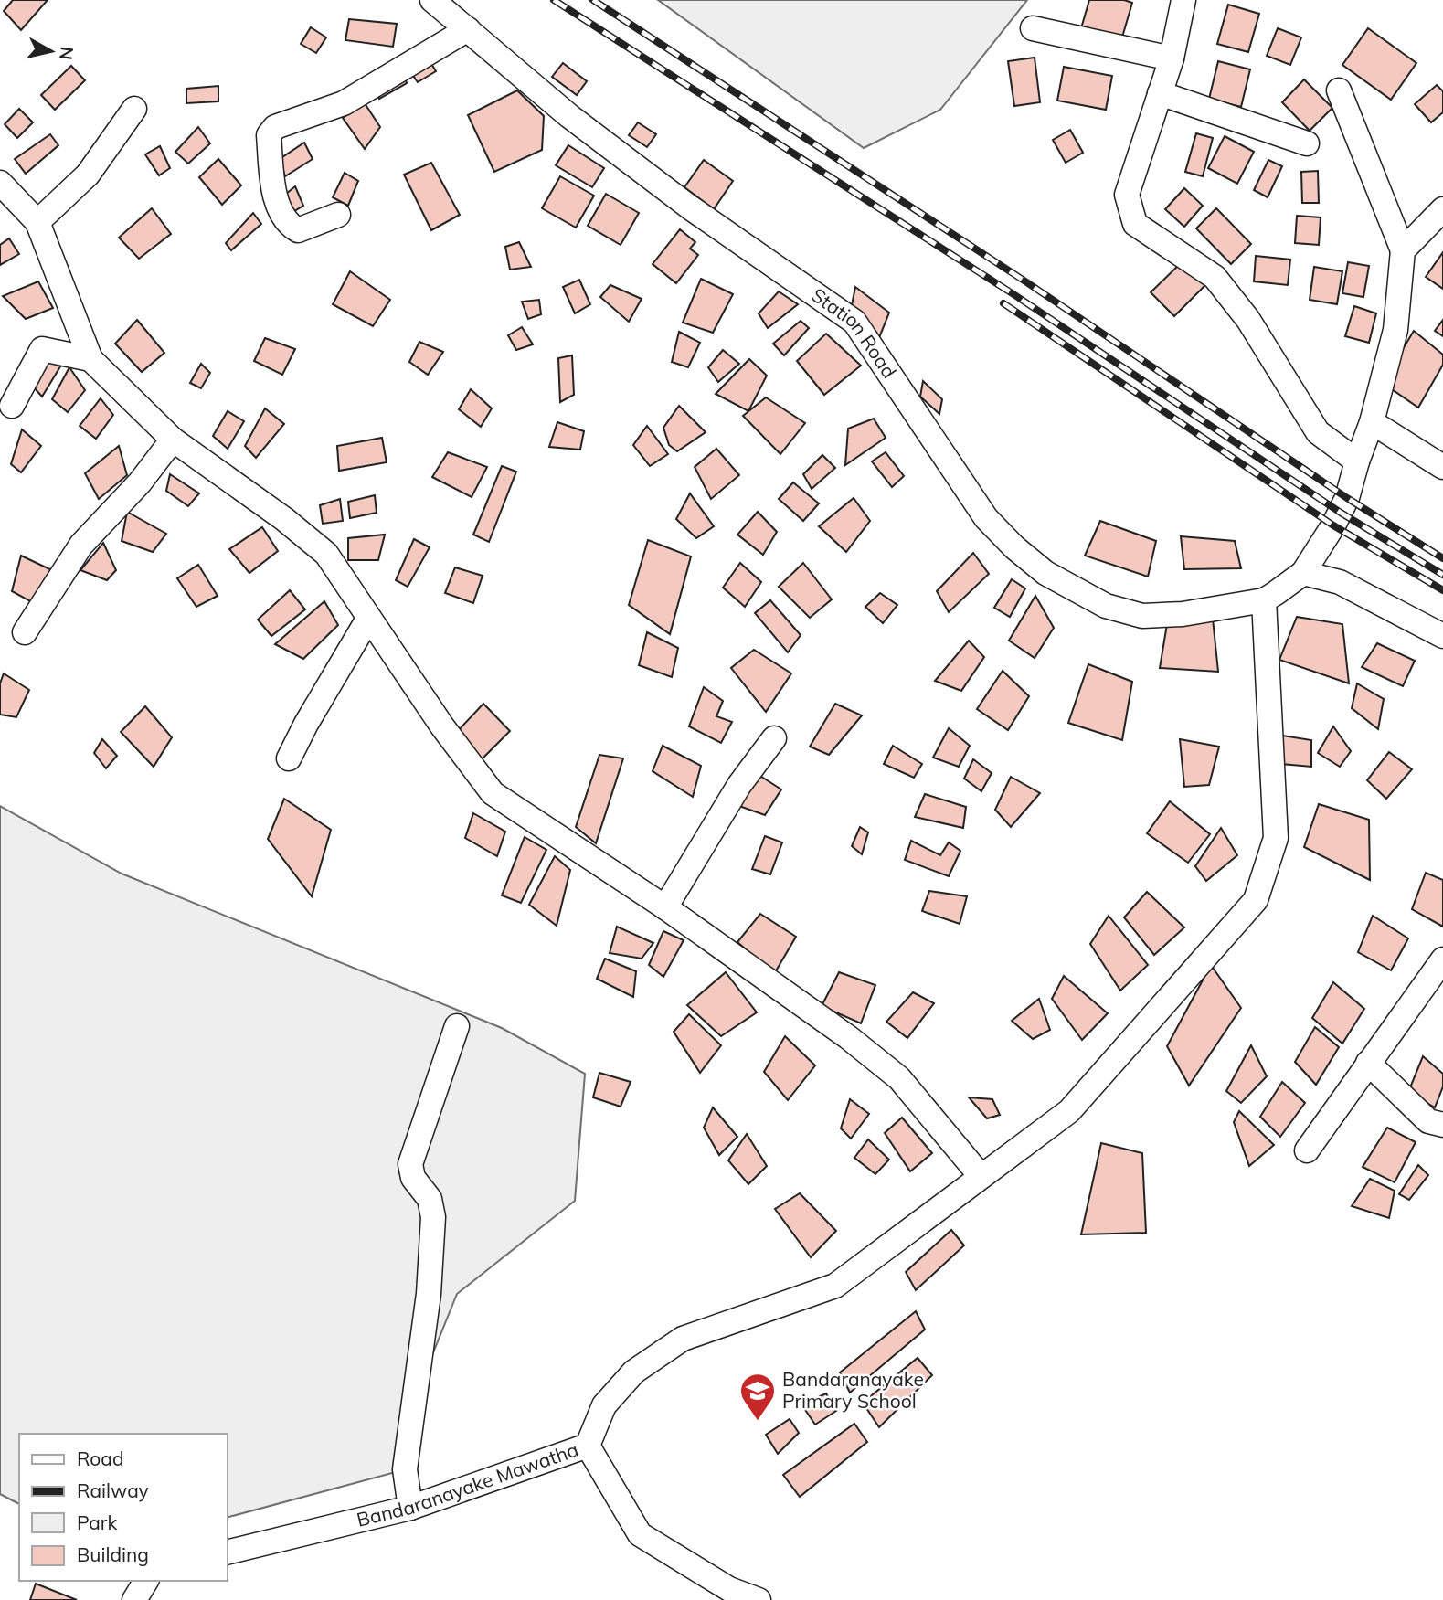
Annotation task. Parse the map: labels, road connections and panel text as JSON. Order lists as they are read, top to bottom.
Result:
{
  "streets": {
    "street": ["Station Road", "Bandaranayake Mawatha"]
  },
  "places": {
    "school or university": ["Bandaranayake Primary School"]
  },
  "legend": [
    "Road",
    "Railway",
    "Park",
    "Building"
  ],
  "north": "right"
}
